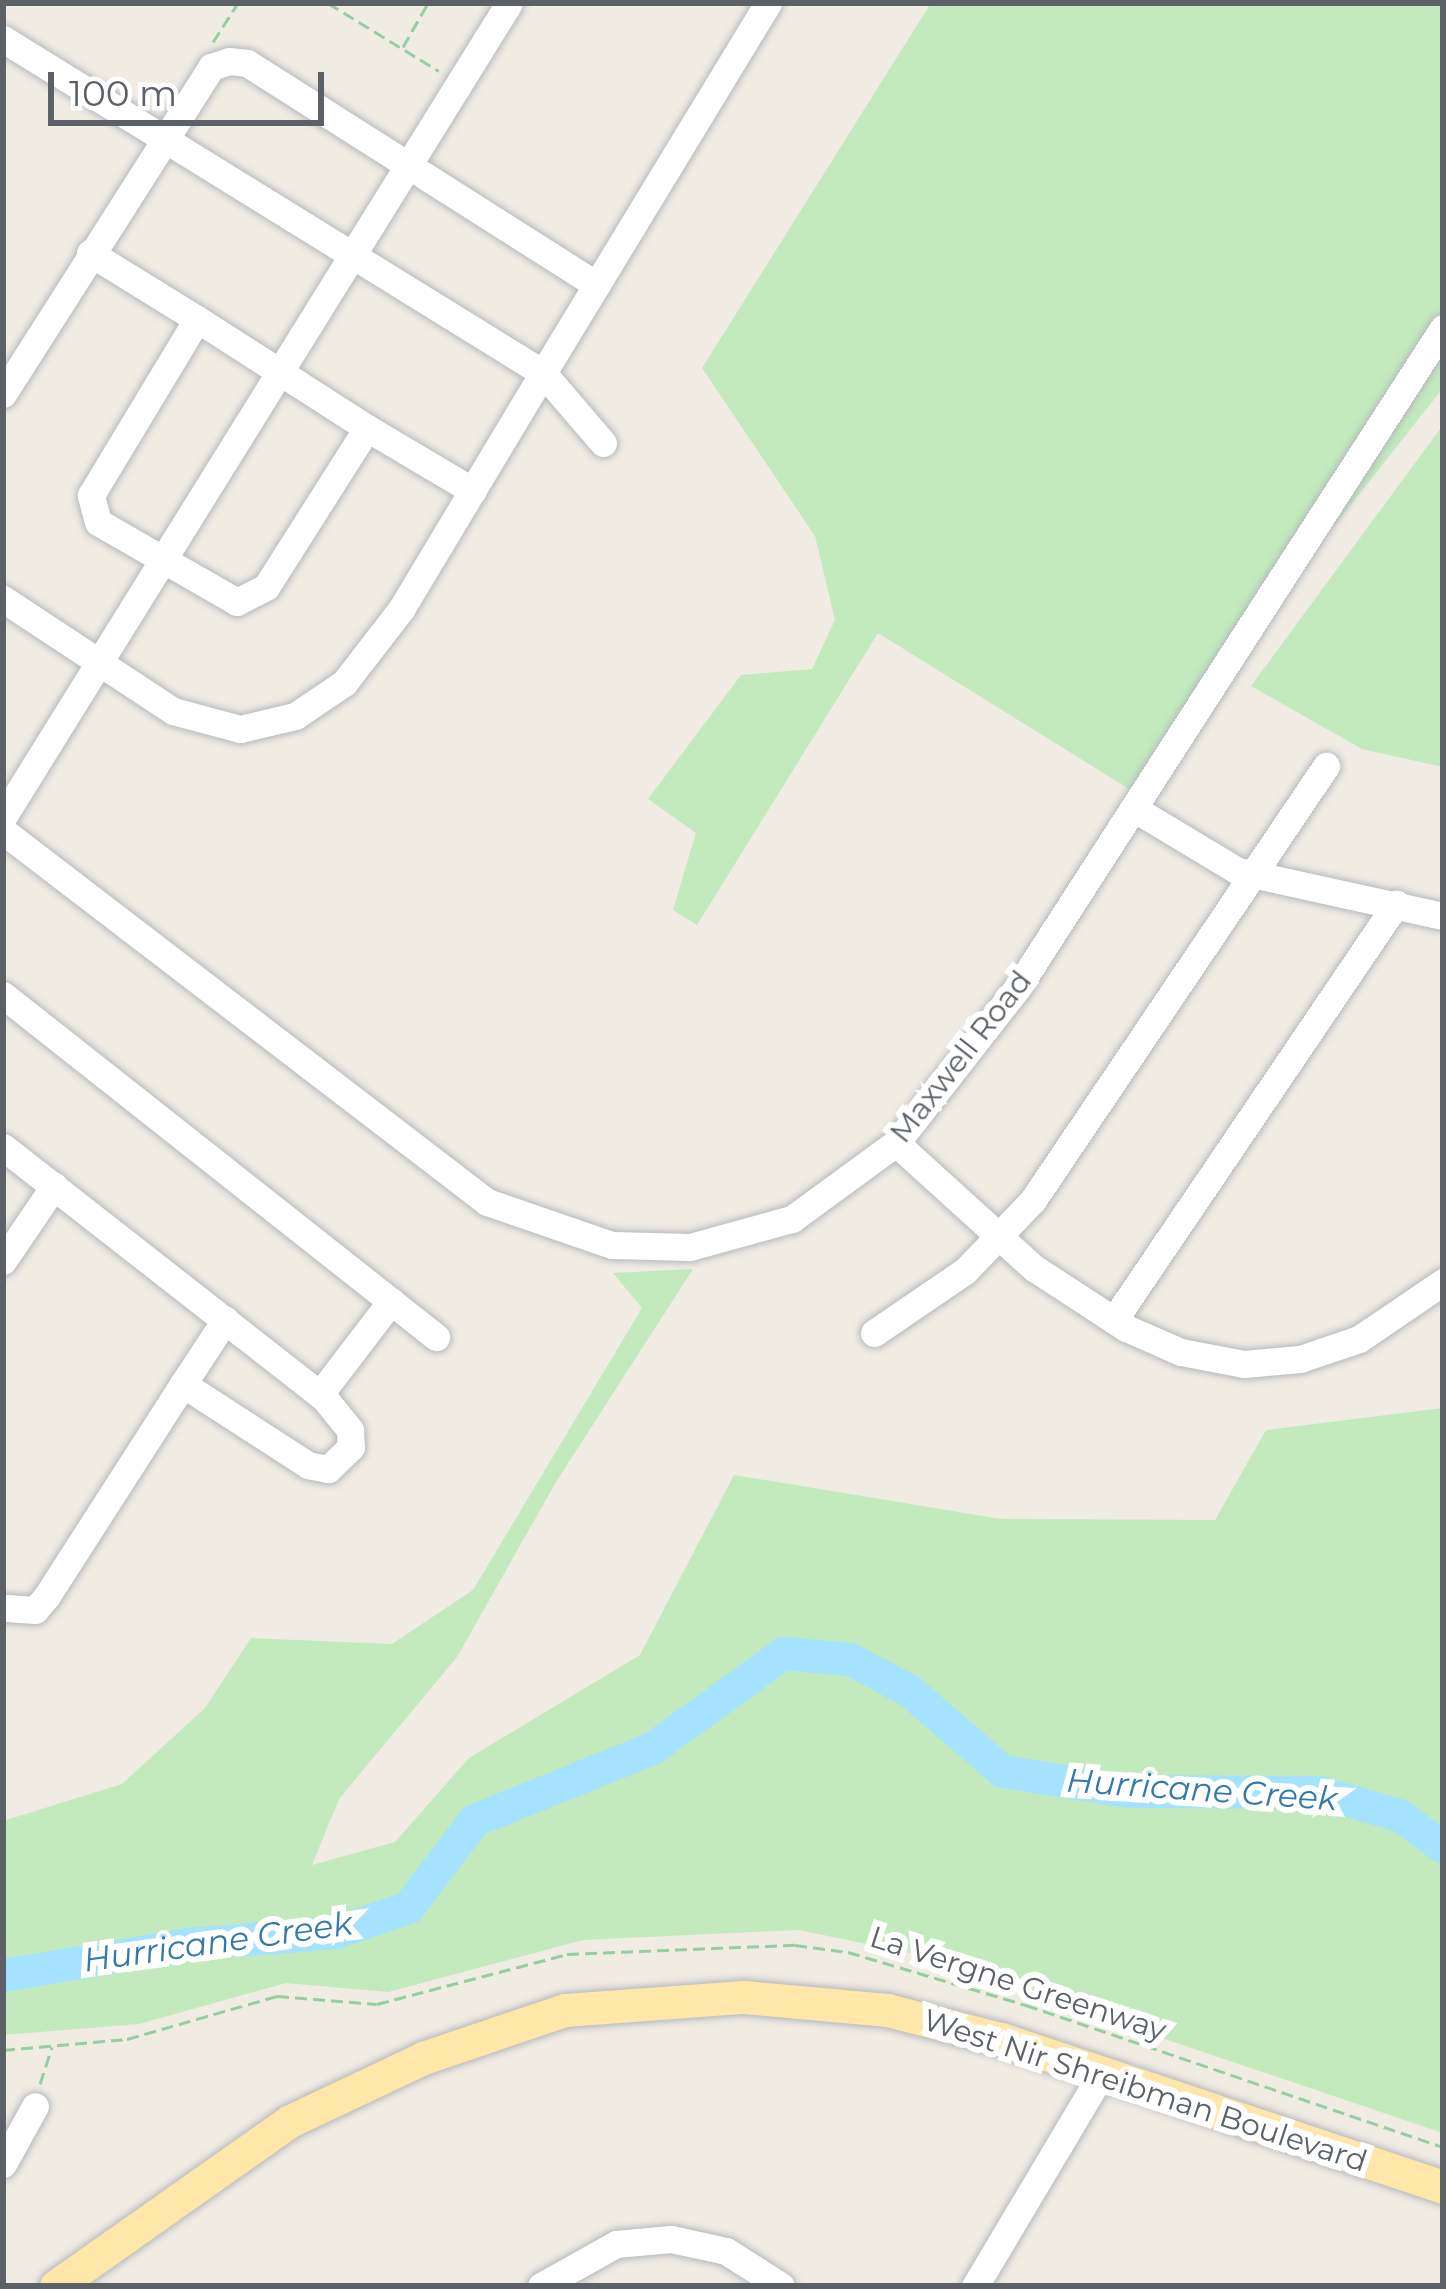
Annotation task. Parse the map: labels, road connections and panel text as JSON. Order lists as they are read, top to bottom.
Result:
{
  "streets": {
    "main road": ["West Nir Shreibman Boulevard"],
    "street": ["Maxwell Road"],
    "path": ["La Vergne Greenway"]
  },
  "water": ["Hurricane Creek"],
  "scale_bar": "100 m"
}
